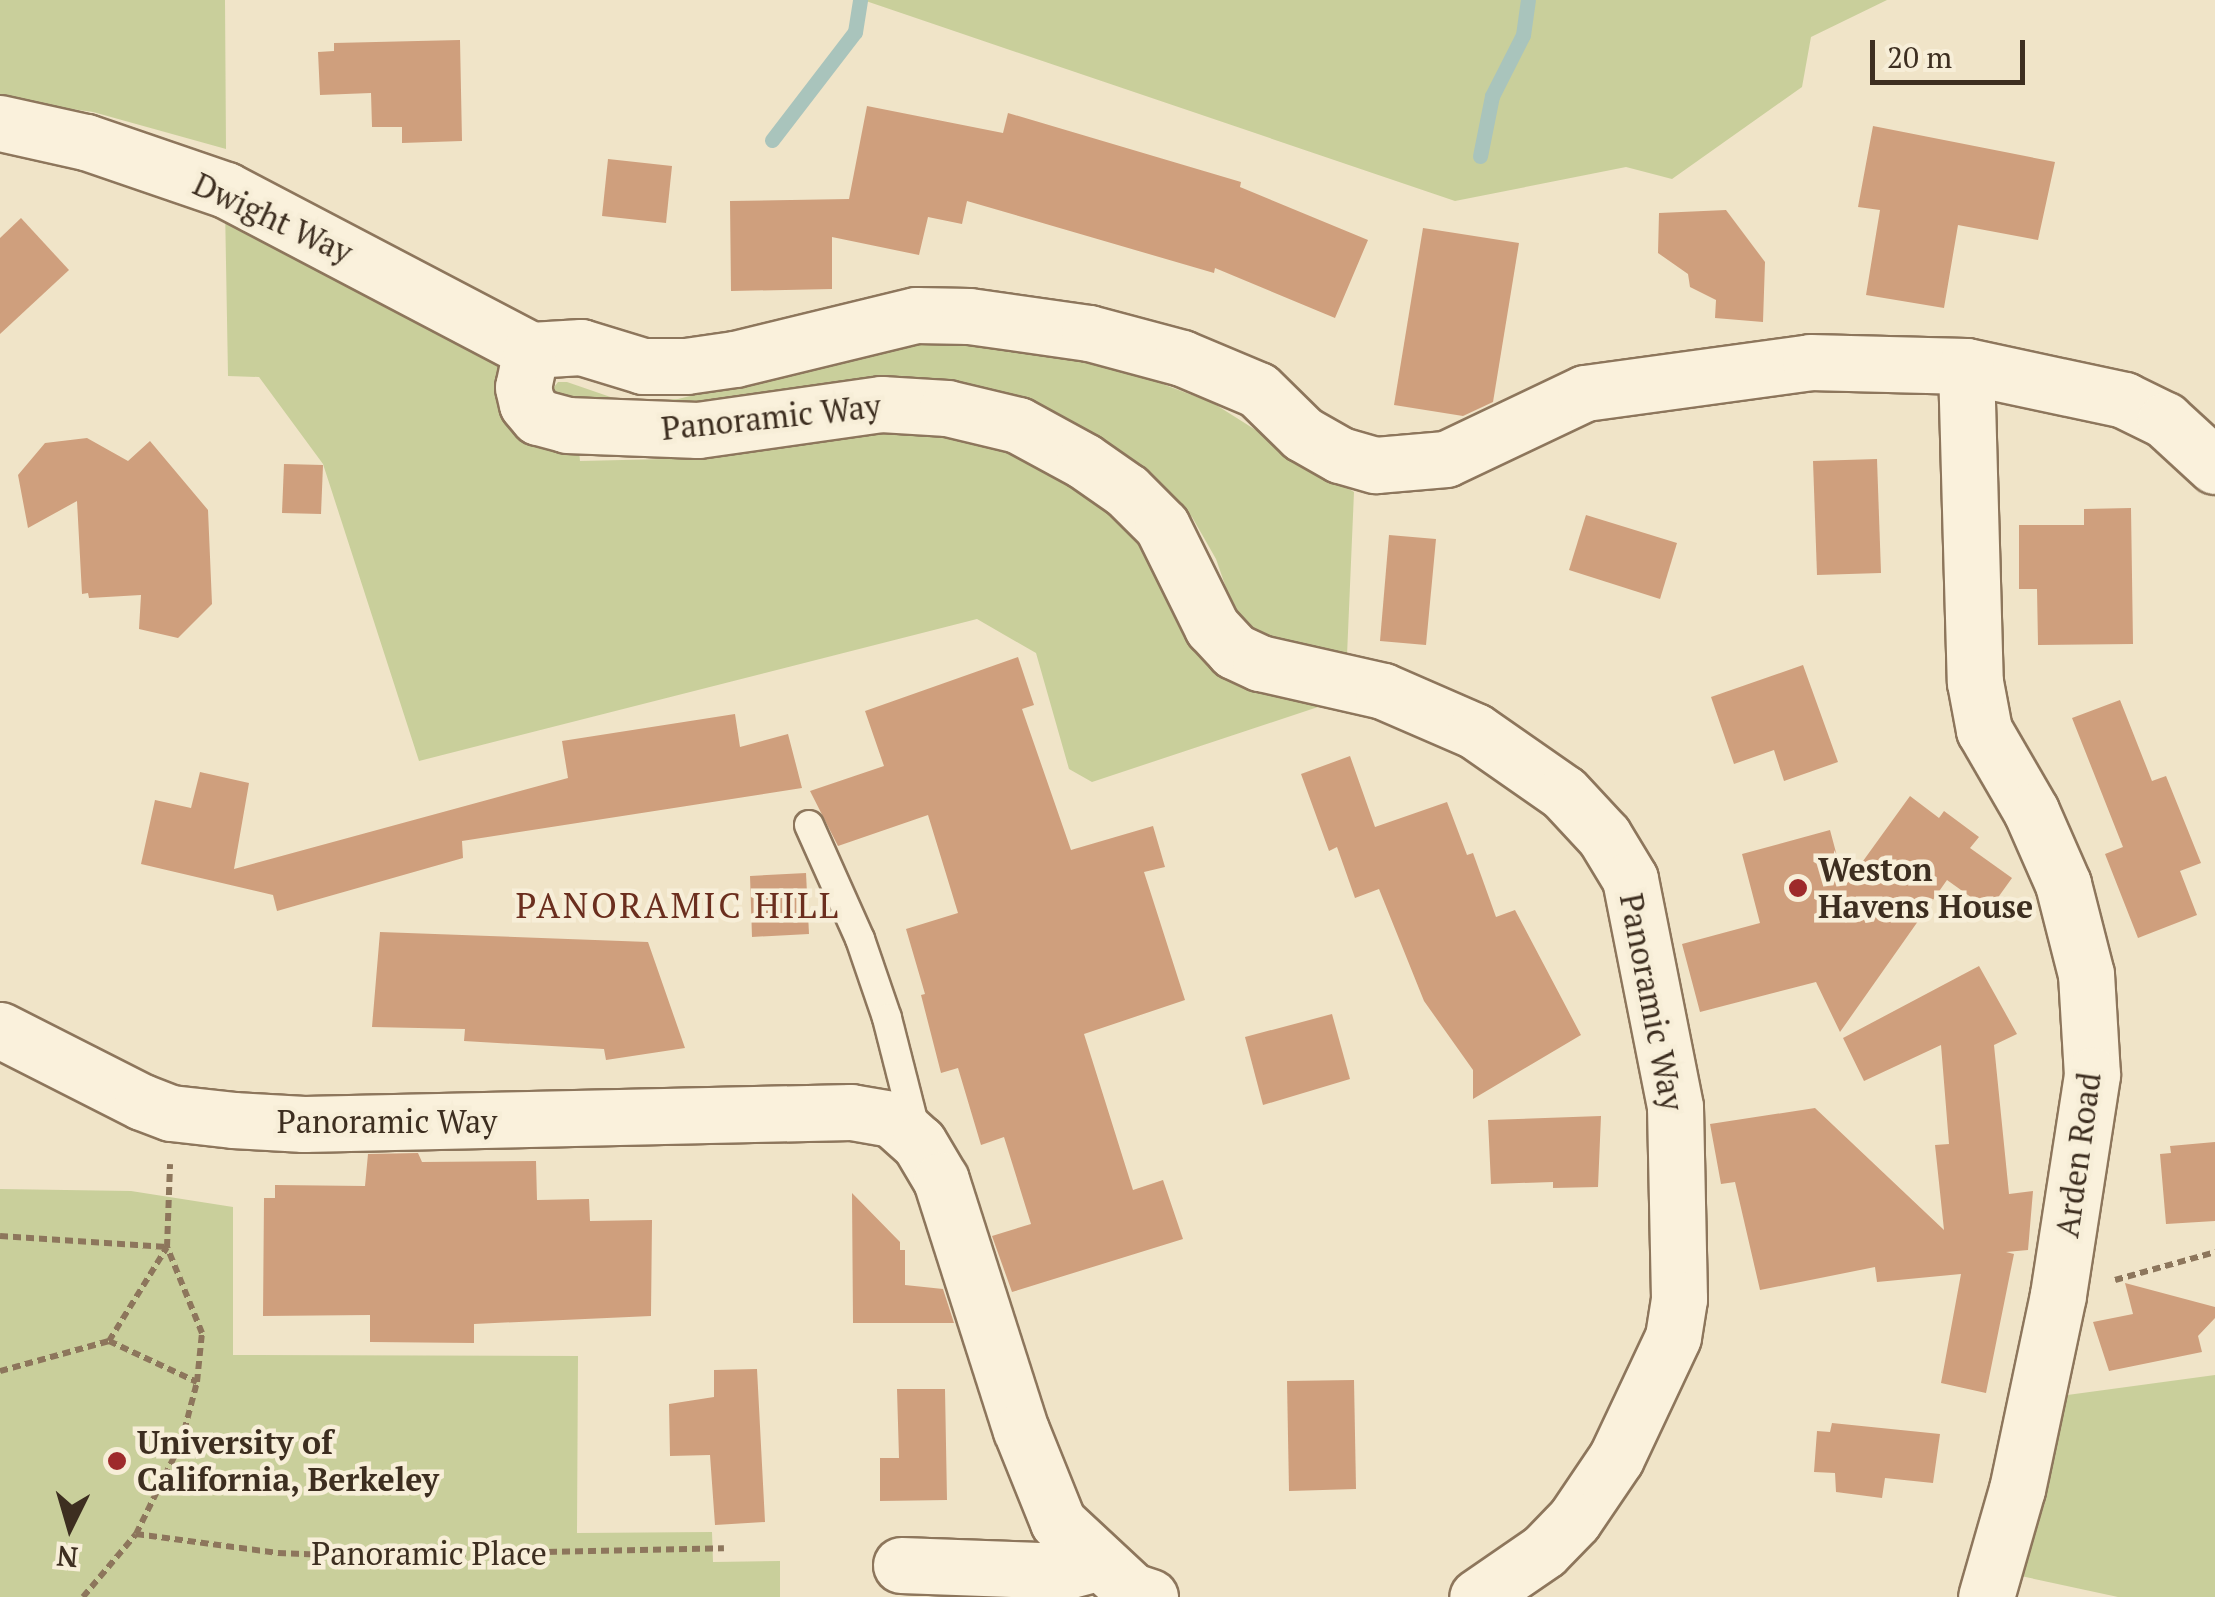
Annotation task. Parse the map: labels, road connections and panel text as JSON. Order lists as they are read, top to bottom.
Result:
{
  "streets": {
    "street": ["Dwight Way", "Panoramic Way", "Arden Road"],
    "path": ["Panoramic Place"]
  },
  "crossings": [
    ["Dwight Way", "Panoramic Way"],
    ["Panoramic Way", "Arden Road"]
  ],
  "districts": ["PANORAMIC HILL"],
  "places": ["Weston Havens House", "University of California, Berkeley"],
  "scale_bar": "20 m",
  "north": "bottom"
}
